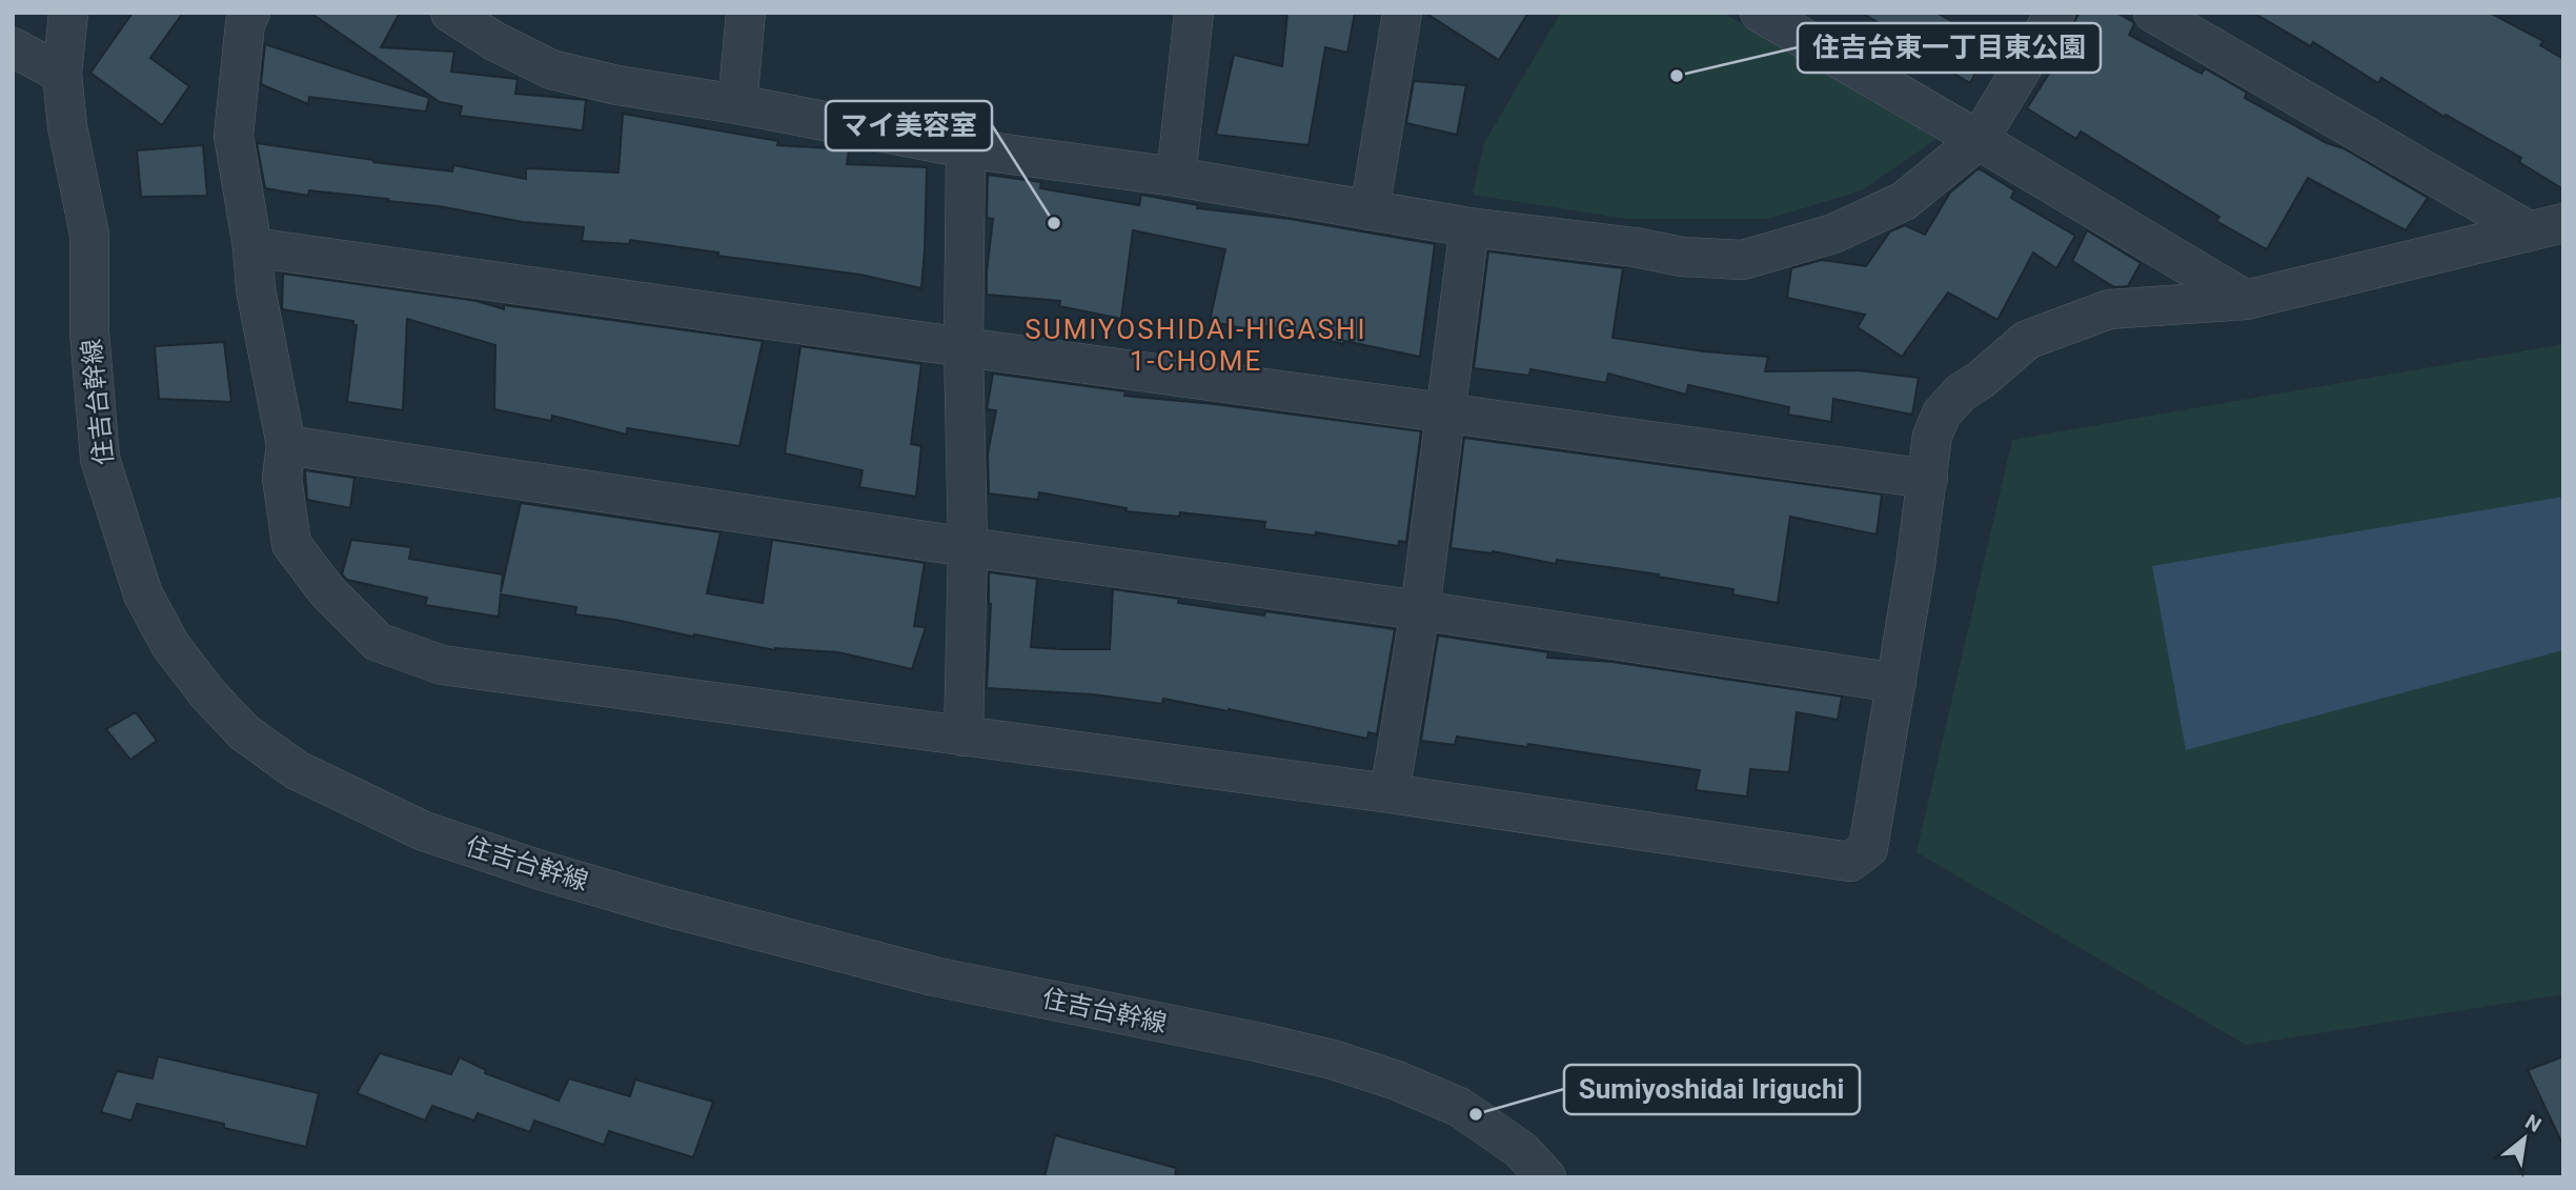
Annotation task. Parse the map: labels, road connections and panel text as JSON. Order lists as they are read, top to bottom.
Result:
{
  "streets": {
    "street": ["住吉台幹線"]
  },
  "districts": ["SUMIYOSHIDAI-HIGASHI 1-CHOME"],
  "places": ["住吉台東一丁目東公園", "マイ美容室", "Sumiyoshidai Iriguchi"],
  "north": "top right"
}
